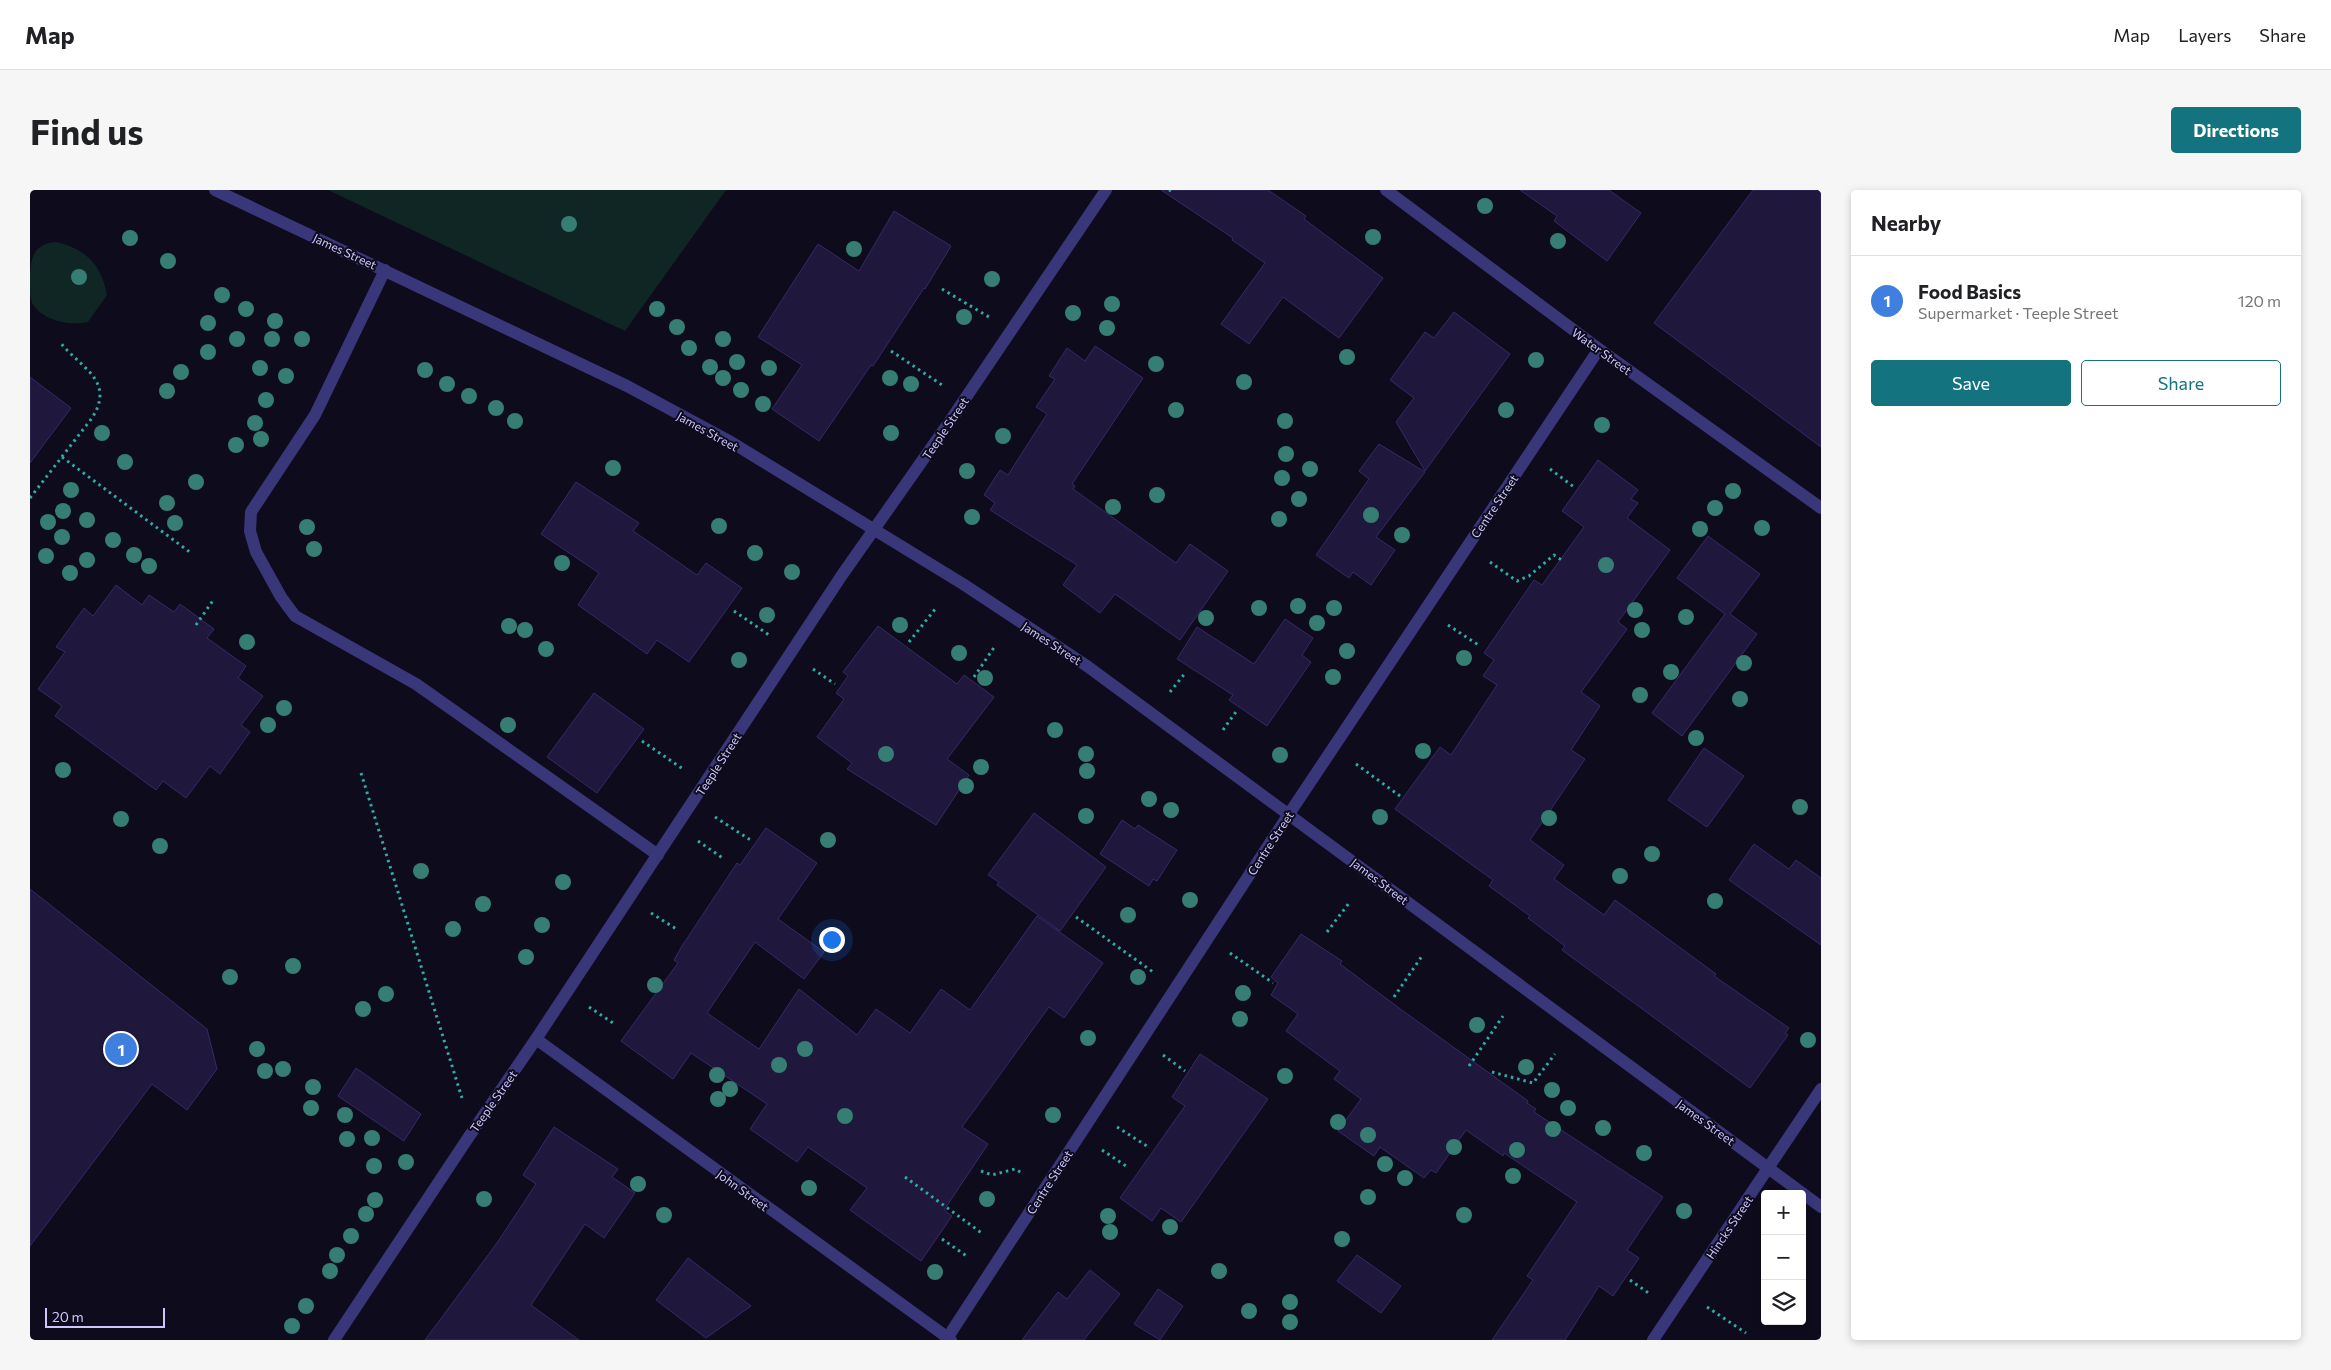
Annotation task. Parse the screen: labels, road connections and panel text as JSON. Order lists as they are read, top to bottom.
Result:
{
  "streets": {
    "street": [
      "James Street",
      "Water Street",
      "Teeple Street",
      "Centre Street",
      "John Street",
      "Hincks Street"
    ]
  },
  "crossings": [
    ["James Street", "Teeple Street"],
    ["James Street", "Centre Street"],
    ["James Street", "Hincks Street"],
    ["Water Street", "Centre Street"],
    ["Teeple Street", "John Street"],
    ["Centre Street", "John Street"]
  ],
  "scale_bar": "20 m",
  "page": {
    "header": "Map",
    "nav": ["Map", "Layers", "Share"],
    "buttons": [
      "Directions",
      ["Save", "Share"]
    ],
    "title": "Find us",
    "heading": "Nearby",
    "list": [
      {
        "mark": "1",
        "name": "Food Basics",
        "note": "Supermarket · Teeple Street",
        "value": "120 m"
      }
    ],
    "pins": "1",
    "map_buttons": ["+", "−"],
    "scale": "20 m"
  }
}
